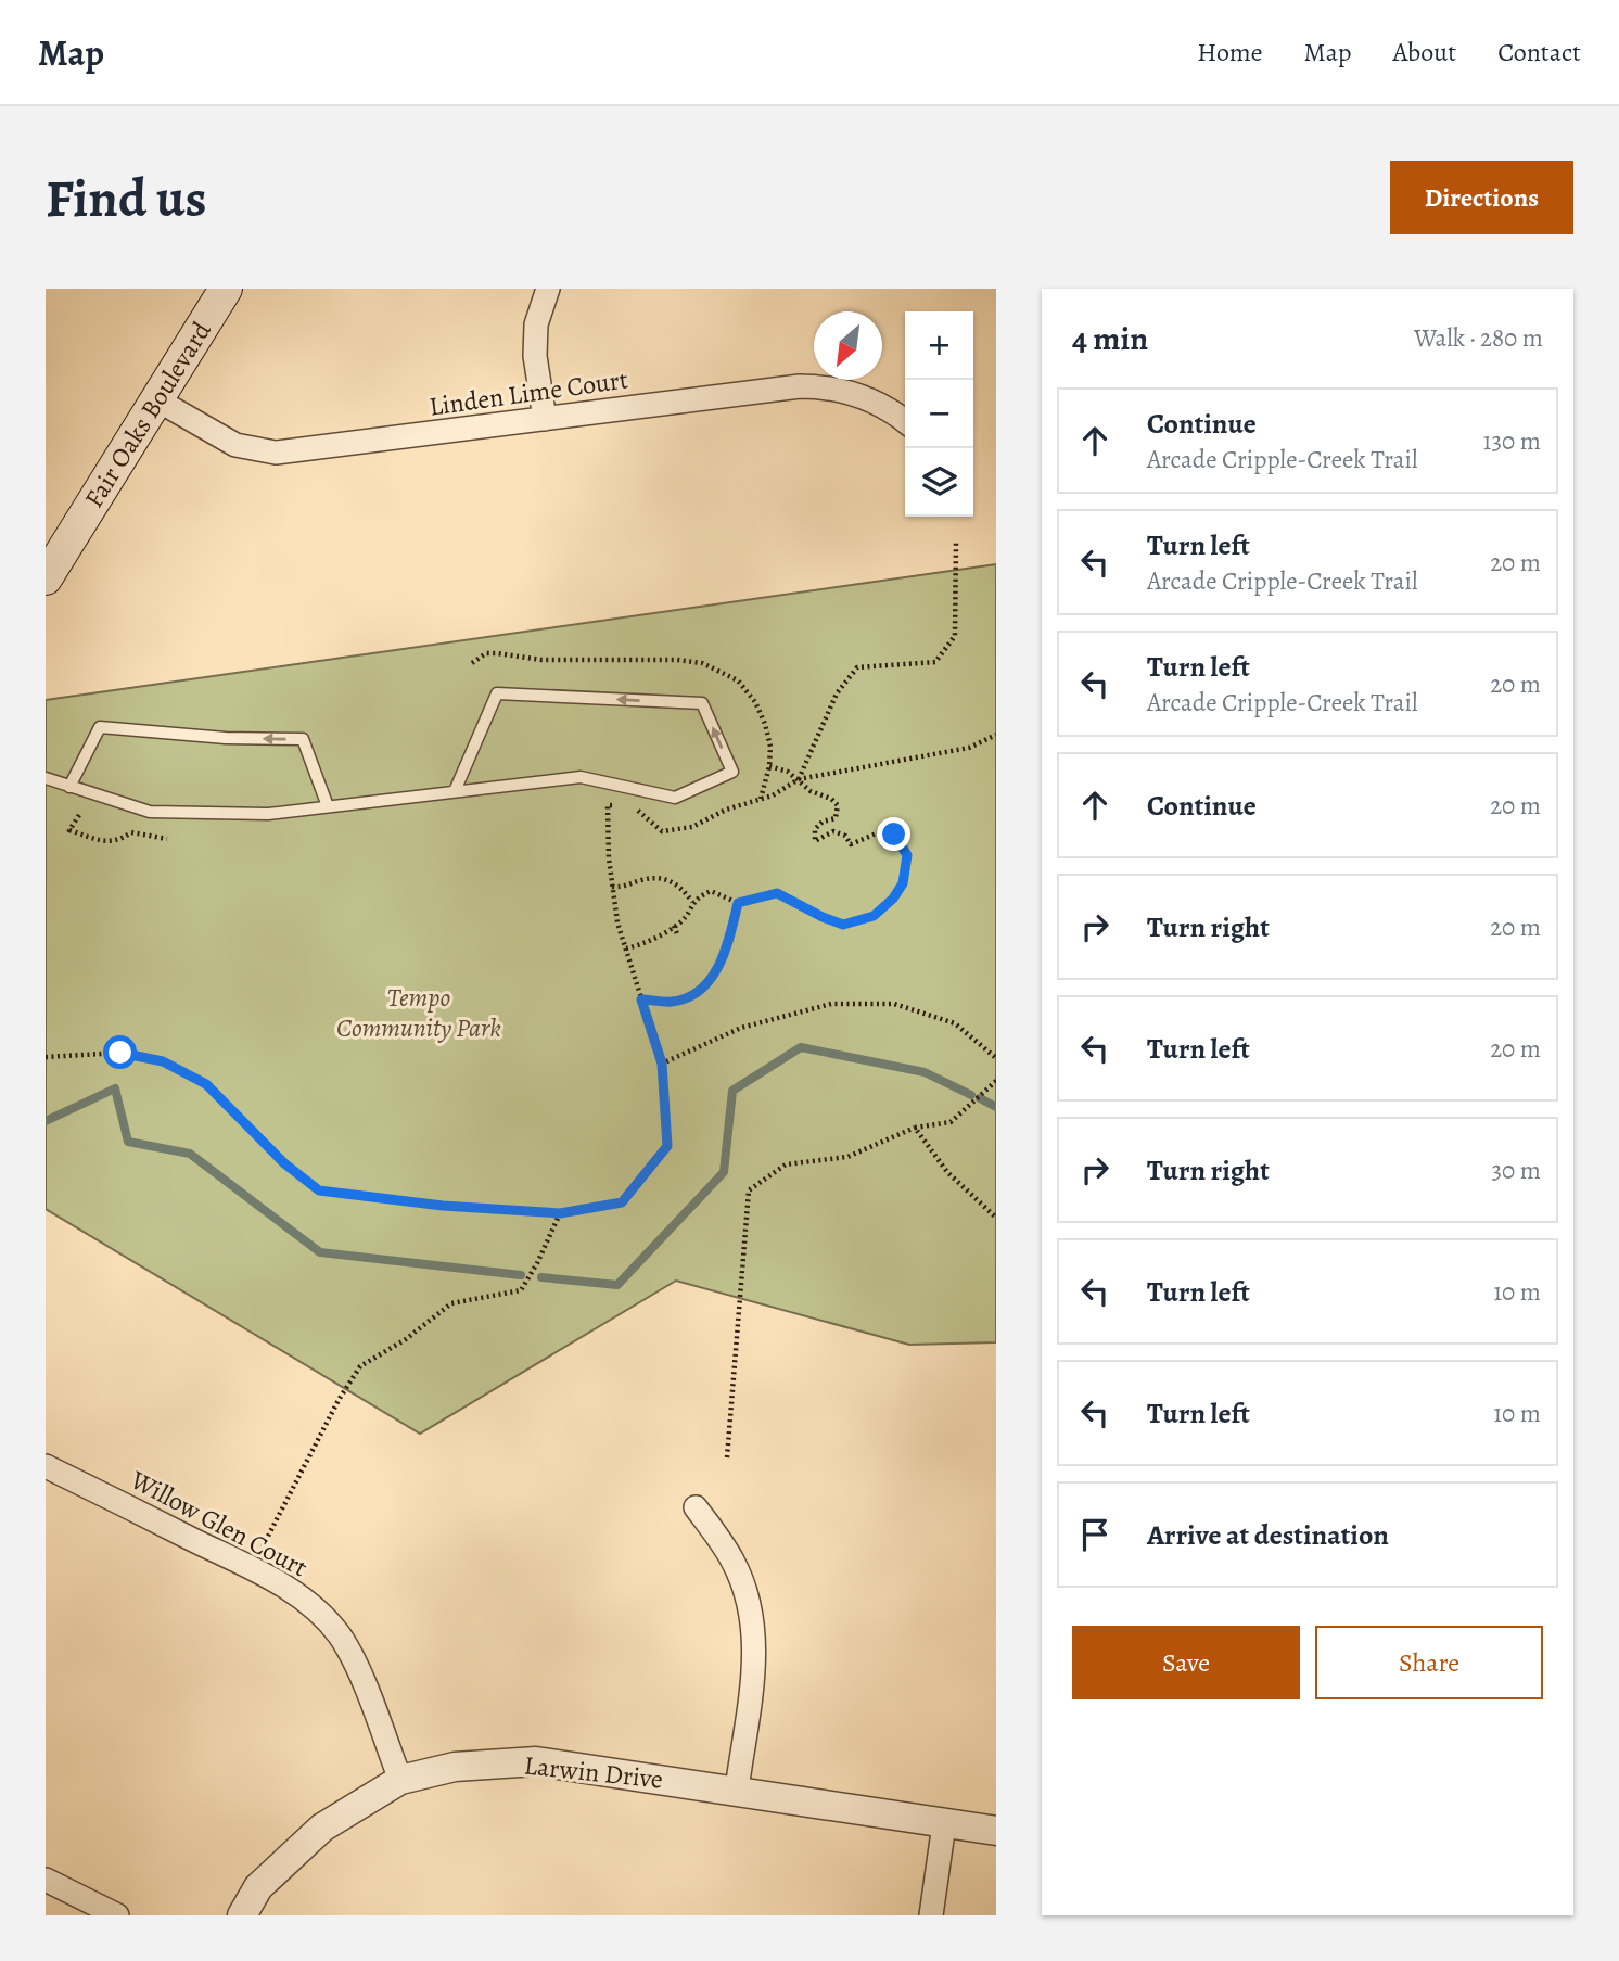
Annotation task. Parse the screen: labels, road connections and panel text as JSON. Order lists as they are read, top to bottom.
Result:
{
  "streets": {
    "main road": ["Fair Oaks Boulevard"],
    "street": ["Linden Lime Court", "Willow Glen Court", "Larwin Drive"]
  },
  "crossings": [
    ["Linden Lime Court", "Fair Oaks Boulevard"],
    ["Willow Glen Court", "Larwin Drive"]
  ],
  "parks": ["Tempo Community Park"],
  "north": "bottom left",
  "page": {
    "header": "Map",
    "nav": [
      "Home",
      "Map",
      "About",
      "Contact"
    ],
    "buttons": [
      "Directions",
      ["Save", "Share"]
    ],
    "title": "Find us",
    "heading": ["4 min", "Walk · 280 m"],
    "map_buttons": ["+", "−"],
    "list": [
      ["Continue", "Arcade Cripple-Creek Trail", "130 m"],
      ["Turn left", "Arcade Cripple-Creek Trail", "20 m"],
      ["Turn left", "Arcade Cripple-Creek Trail", "20 m"],
      ["Continue", "20 m"],
      ["Turn right", "20 m"],
      ["Turn left", "20 m"],
      ["Turn right", "30 m"],
      ["Turn left", "10 m"],
      ["Turn left", "10 m"],
      "Arrive at destination"
    ]
  }
}
